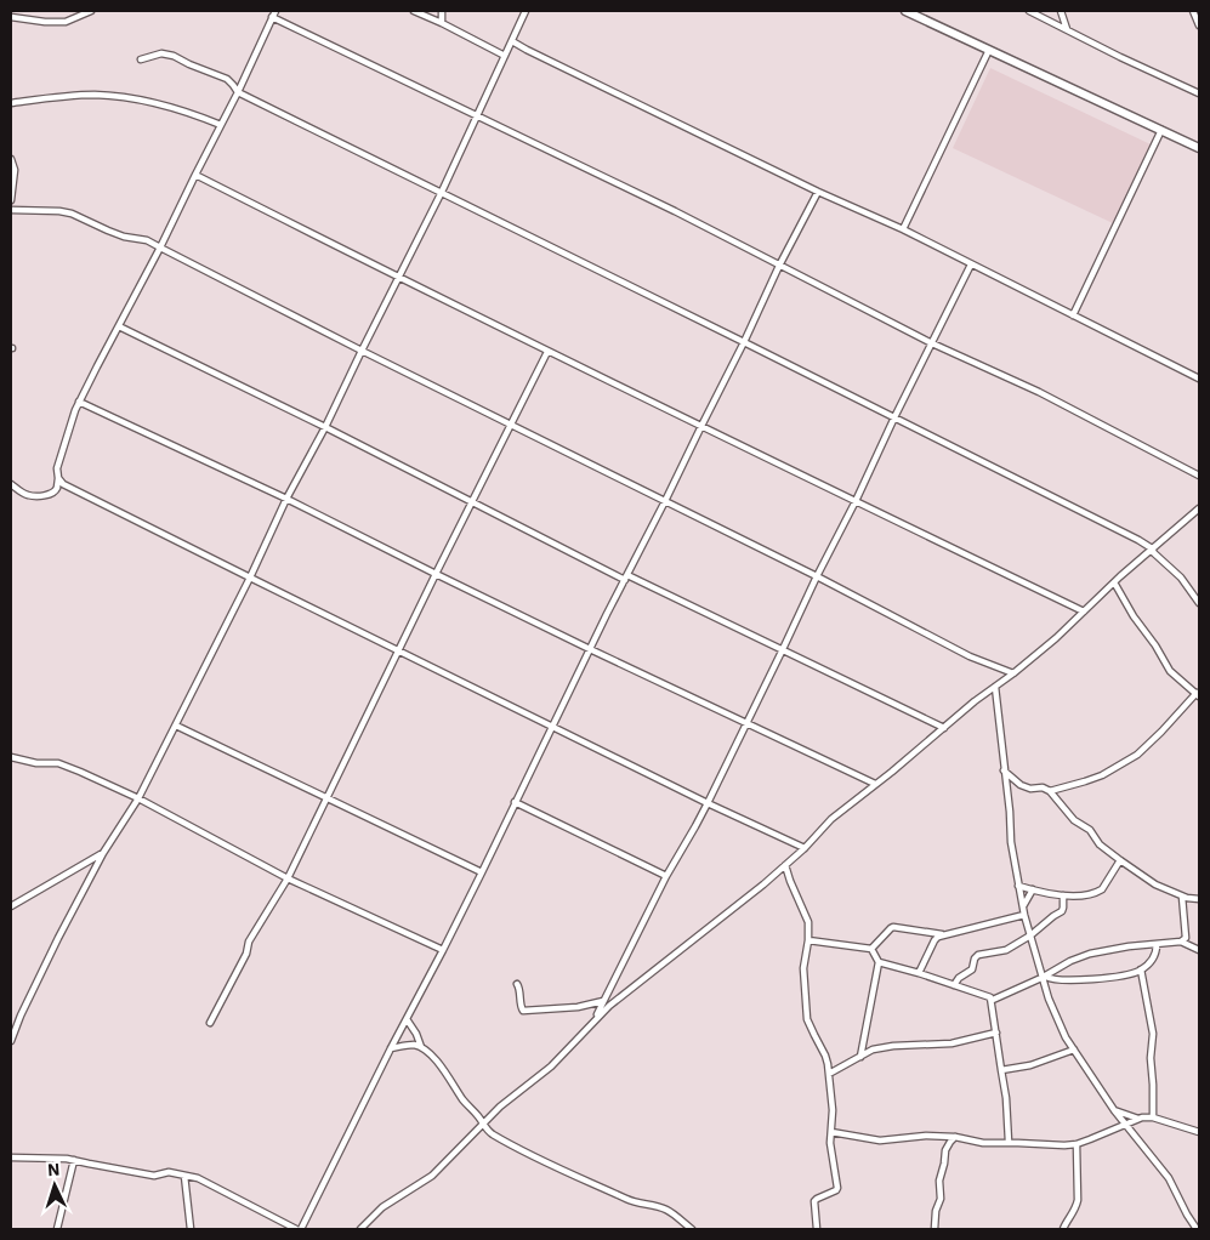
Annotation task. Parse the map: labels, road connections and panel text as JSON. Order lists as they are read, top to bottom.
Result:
{
  "north": "top"
}
